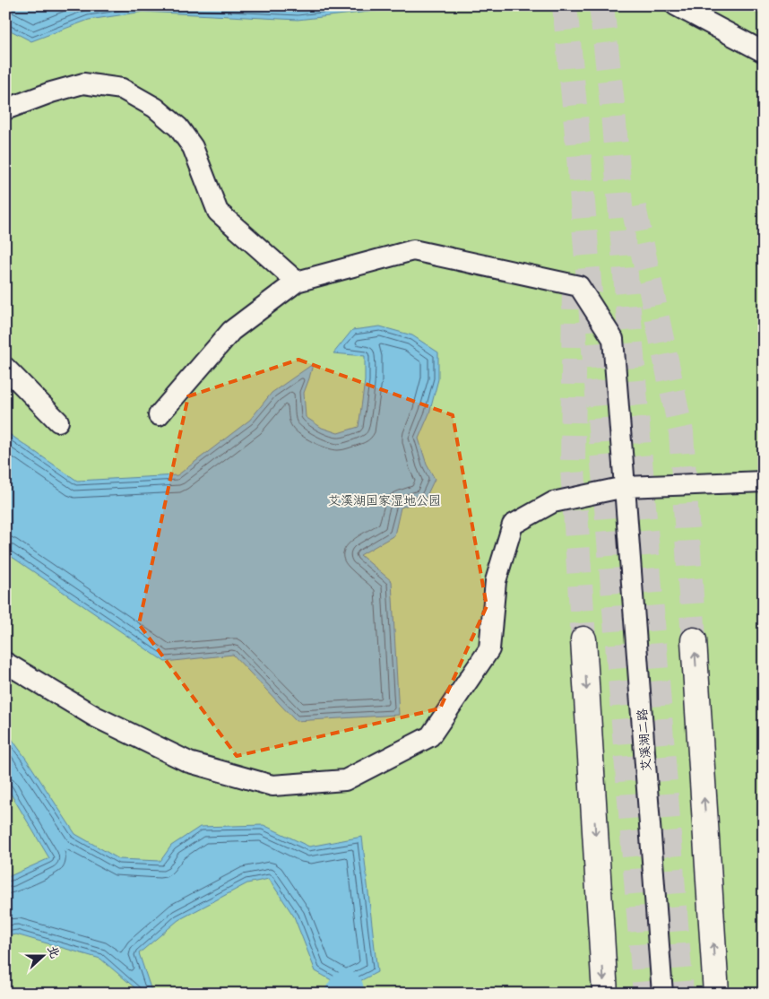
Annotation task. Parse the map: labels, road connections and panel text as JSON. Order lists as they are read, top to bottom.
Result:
{
  "streets": {
    "street": ["艾溪湖二路"]
  },
  "parks": ["艾溪湖国家湿地公园"],
  "north": "right"
}
